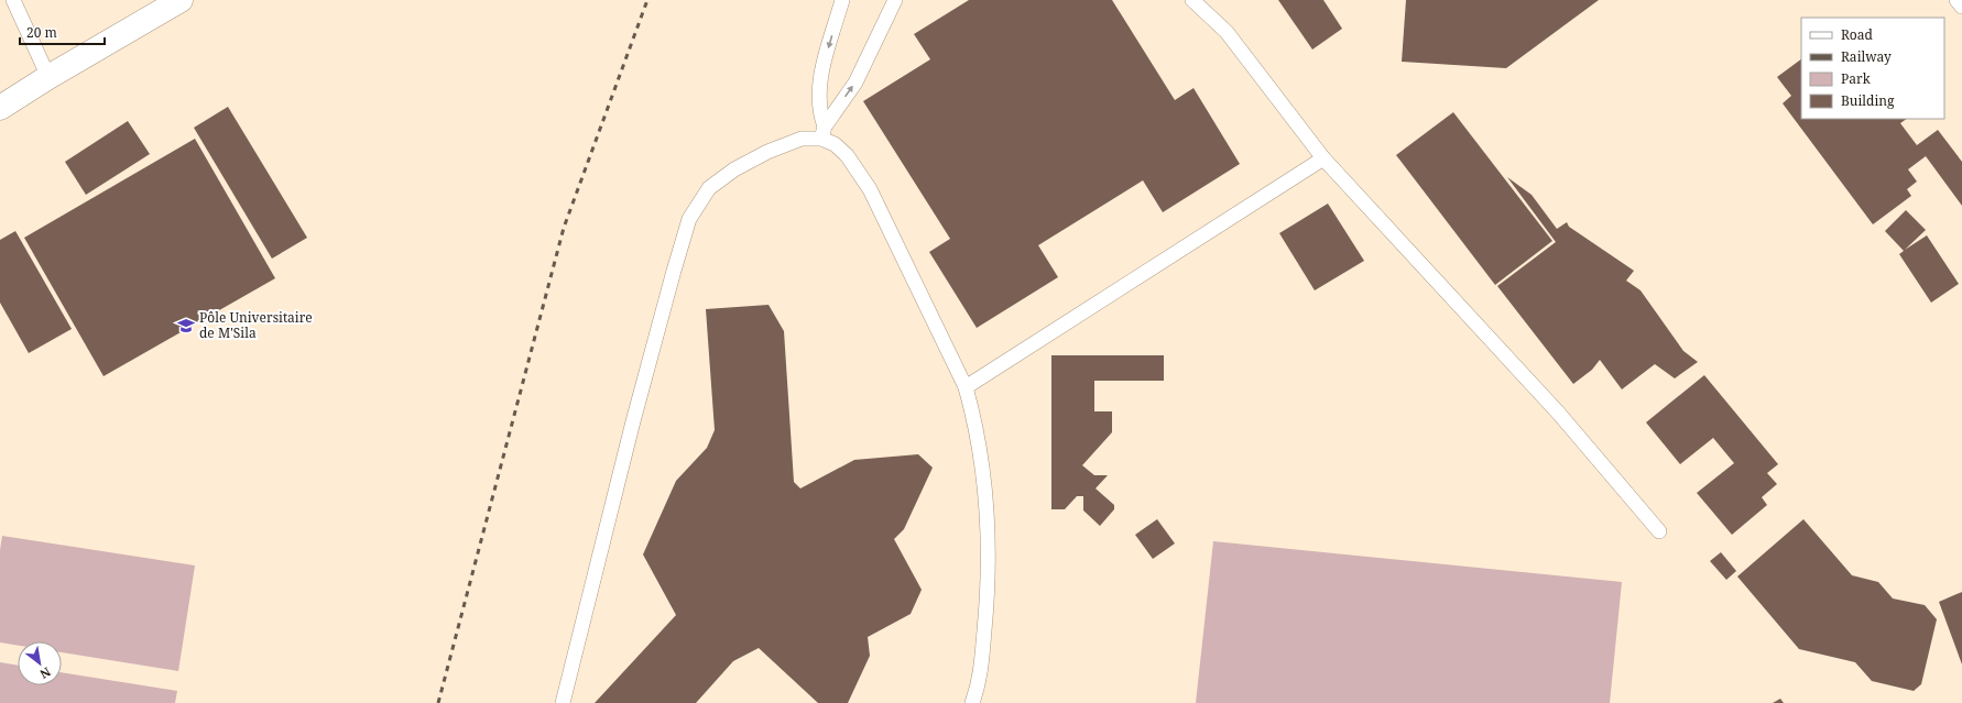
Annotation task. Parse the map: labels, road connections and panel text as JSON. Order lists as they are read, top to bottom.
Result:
{
  "places": {
    "school or university": ["Pôle Universitaire de M'Sila"]
  },
  "legend": [
    "Road",
    "Railway",
    "Park",
    "Building"
  ],
  "scale_bar": "20 m",
  "north": "bottom right"
}
